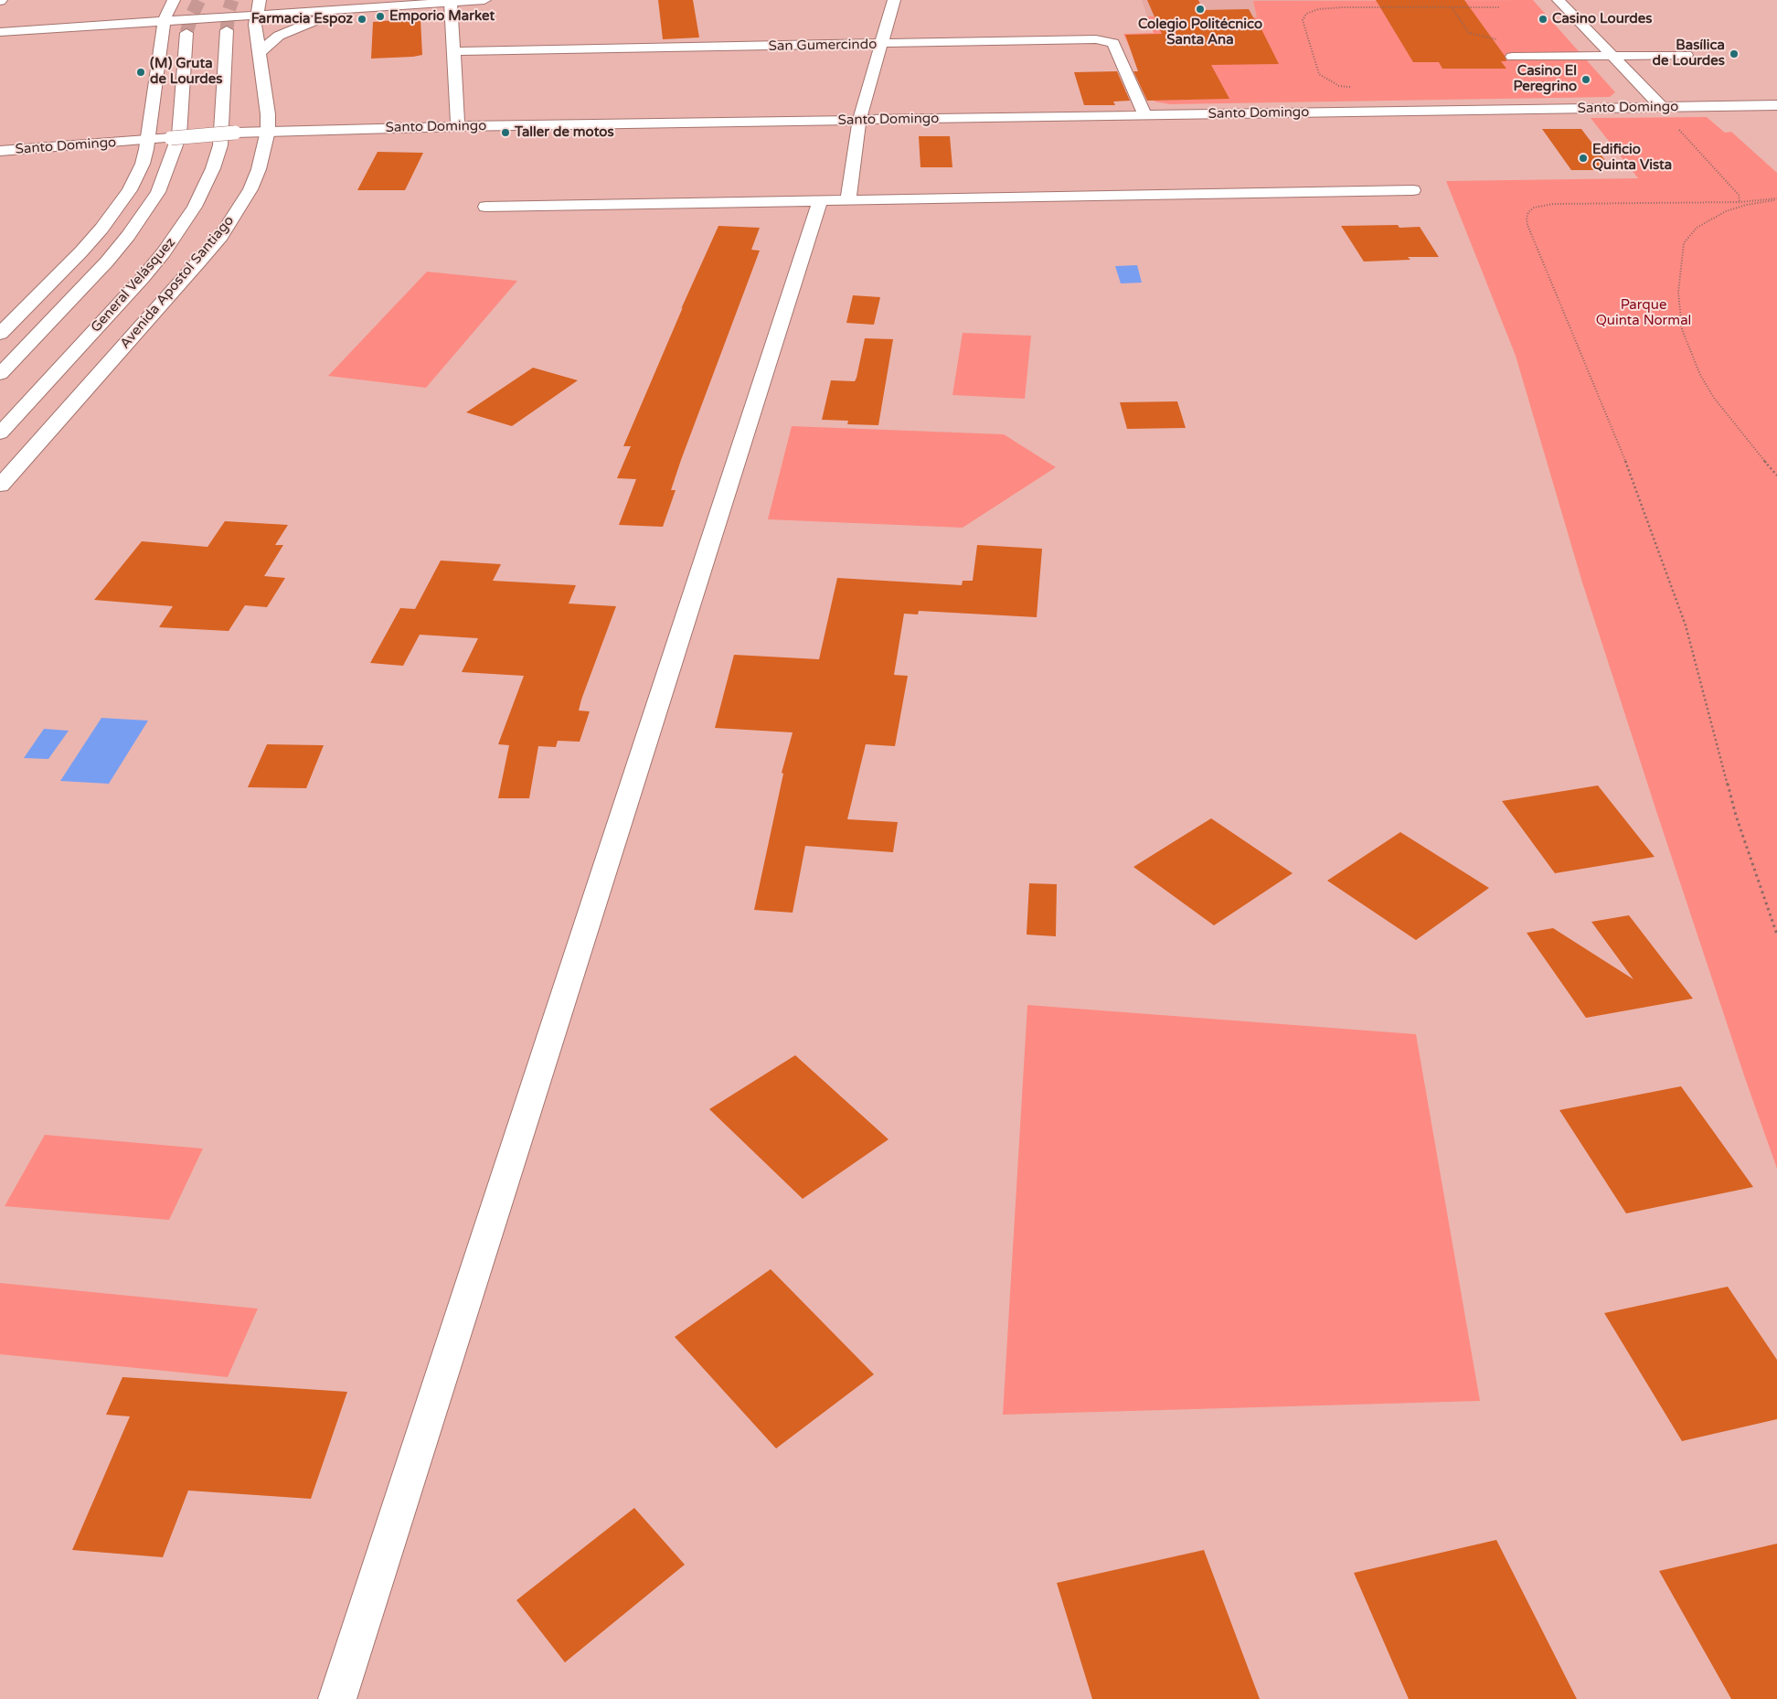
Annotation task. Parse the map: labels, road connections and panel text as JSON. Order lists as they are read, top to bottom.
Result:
{
  "streets": {
    "main road": [
      "San Gumercindo",
      "Santo Domingo",
      "Avenida Apostol Santiago",
      "General Velásquez"
    ]
  },
  "crossings": [
    ["San Gumercindo", "Santo Domingo"],
    ["Santo Domingo", "Avenida Apostol Santiago"]
  ],
  "parks": ["Parque Quinta Normal"],
  "places": [
    "Colegio Politécnico Santa Ana",
    "Emporio Market",
    "Farmacia Espoz",
    "Casino Lourdes",
    "Basílica de Lourdes",
    "(M) Gruta de Lourdes",
    "Casino El Peregrino",
    "Taller de motos",
    "Edificio Quinta Vista"
  ]
}
